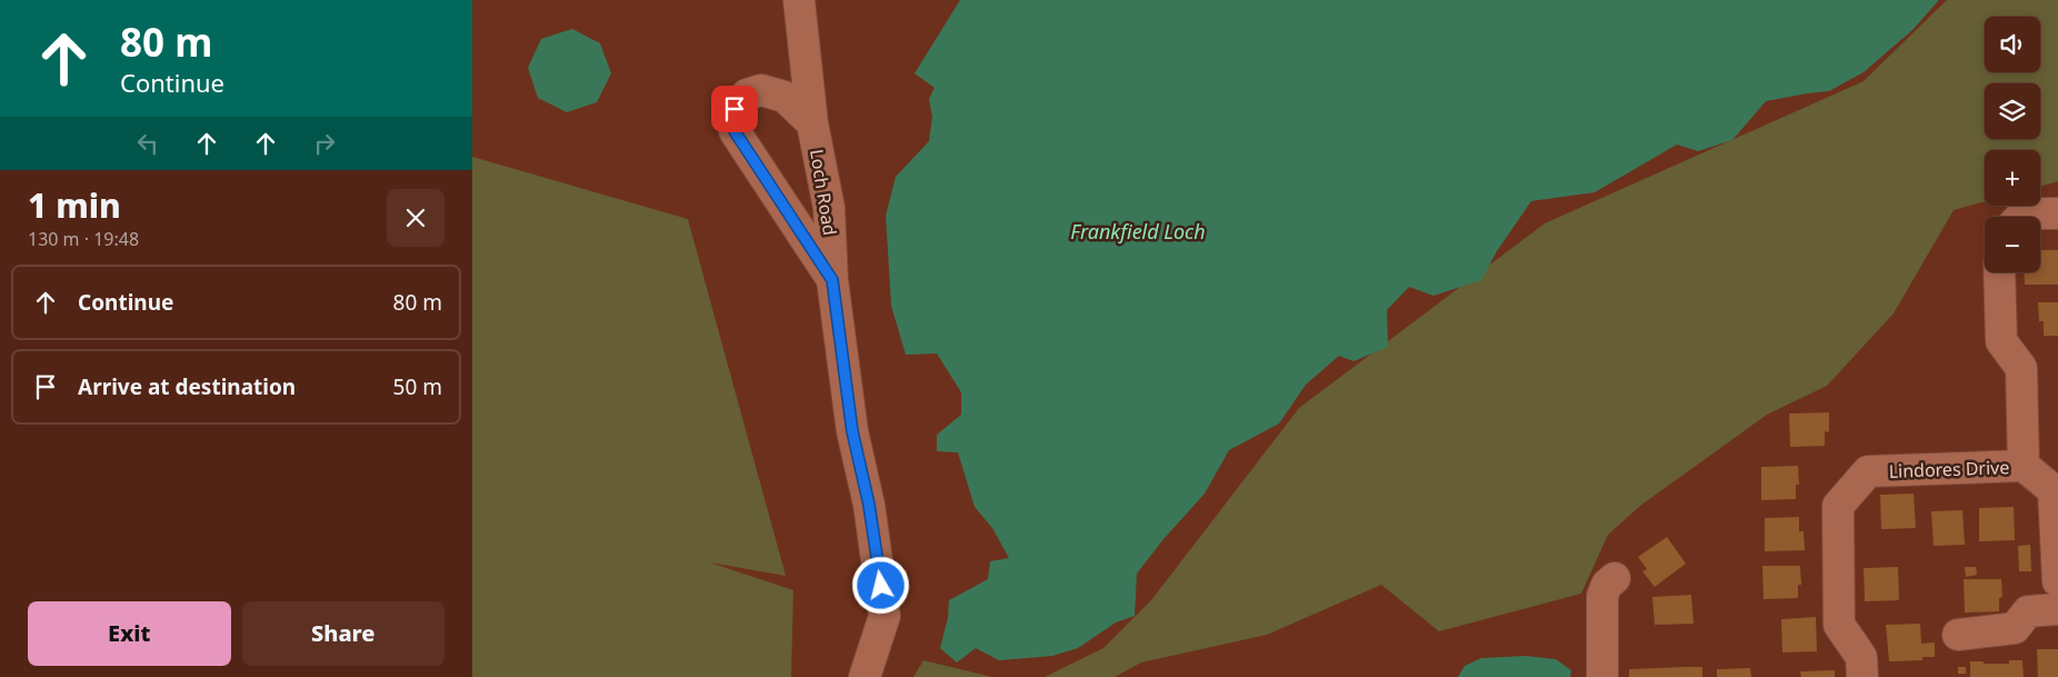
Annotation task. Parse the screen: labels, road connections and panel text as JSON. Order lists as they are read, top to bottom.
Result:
{
  "streets": {
    "street": ["Loch Road", "Lindores Drive"]
  },
  "water": ["Frankfield Loch"],
  "page": {
    "turn": ["80 m", "Continue"],
    "map_buttons": ["+", "−"],
    "heading": ["1 min", "130 m · 19:48"],
    "list": [
      {
        "name": "Continue",
        "value": "80 m"
      },
      {
        "name": "Arrive at destination",
        "value": "50 m"
      }
    ],
    "buttons": ["Exit", "Share"]
  }
}
